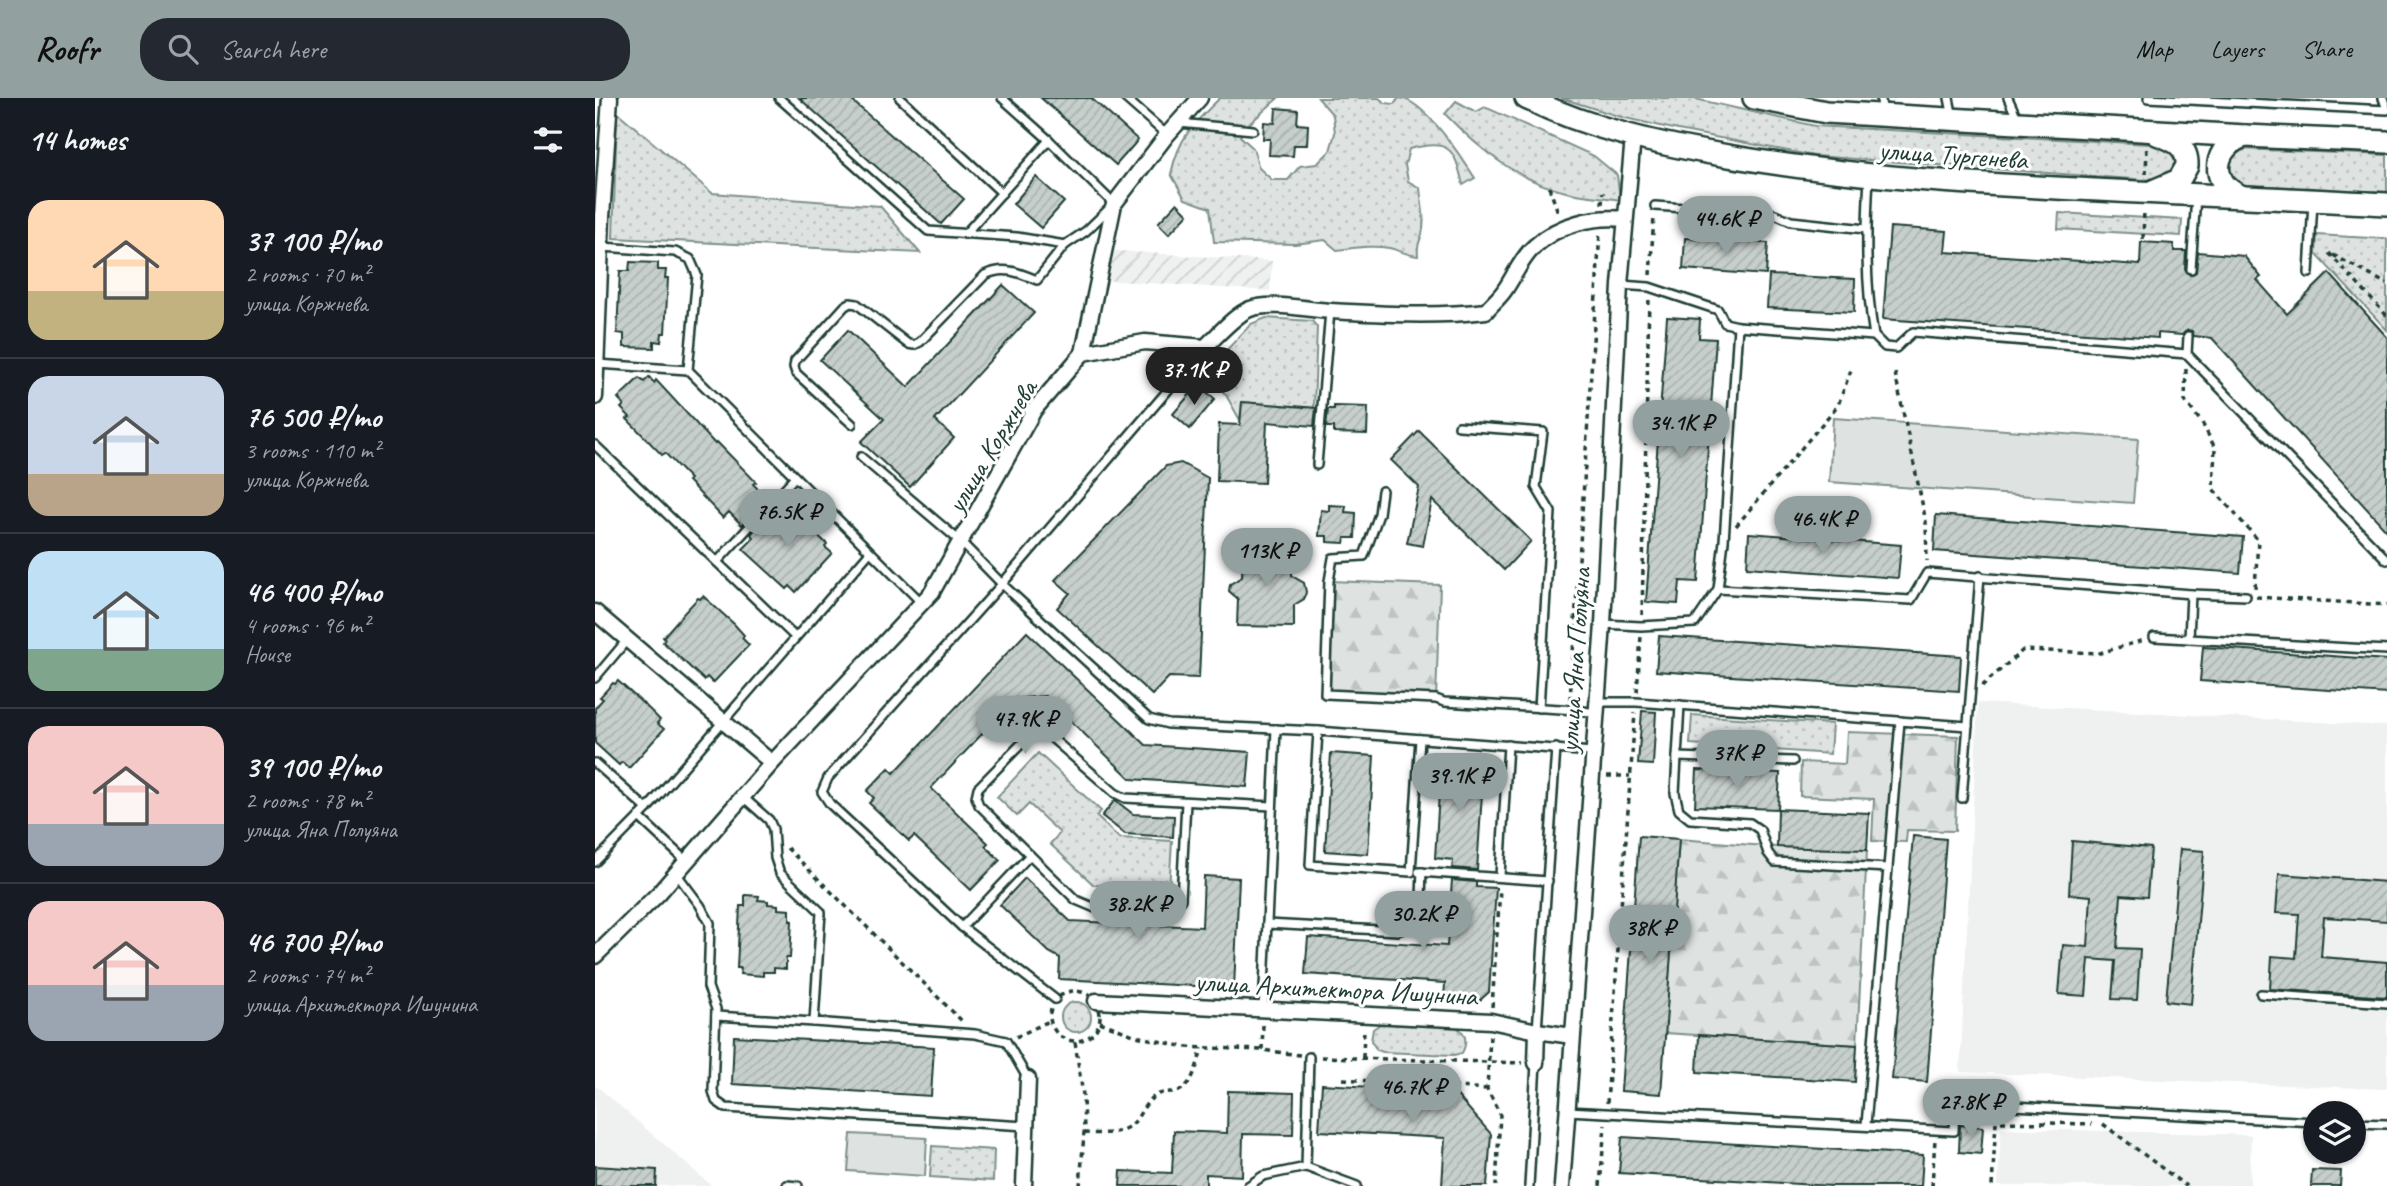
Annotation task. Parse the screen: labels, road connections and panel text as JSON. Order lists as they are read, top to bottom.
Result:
{
  "streets": {
    "main road": ["улица Тургенева"],
    "street": ["улица Коржнева", "улица Яна Полуяна", "улица Архитектора Ишунина"]
  },
  "crossings": [
    ["улица Тургенева", "улица Яна Полуяна"],
    ["улица Яна Полуяна", "улица Архитектора Ишунина"]
  ],
  "page": {
    "header": "Roofr",
    "search": "Search here",
    "nav": ["Map", "Layers", "Share"],
    "heading": "14 homes",
    "list": [
      {
        "name": "37 100 ₽/mo",
        "note": "2 rooms · 70 m² · улица Коржнева"
      },
      {
        "name": "76 500 ₽/mo",
        "note": "3 rooms · 110 m² · улица Коржнева"
      },
      {
        "name": "46 400 ₽/mo",
        "note": "4 rooms · 96 m² · House"
      },
      {
        "name": "39 100 ₽/mo",
        "note": "2 rooms · 78 m² · улица Яна Полуяна"
      },
      {
        "name": "46 700 ₽/mo",
        "note": "2 rooms · 74 m² · улица Архитектора Ишунина"
      }
    ],
    "price": [
      "44.6K ₽",
      "37.1K ₽",
      "34.1K ₽",
      "76.5K ₽",
      "46.4K ₽",
      "113K ₽",
      "47.9K ₽",
      "37K ₽",
      "39.1K ₽",
      "38.2K ₽",
      "30.2K ₽",
      "38K ₽",
      "46.7K ₽",
      "27.8K ₽"
    ]
  }
}
